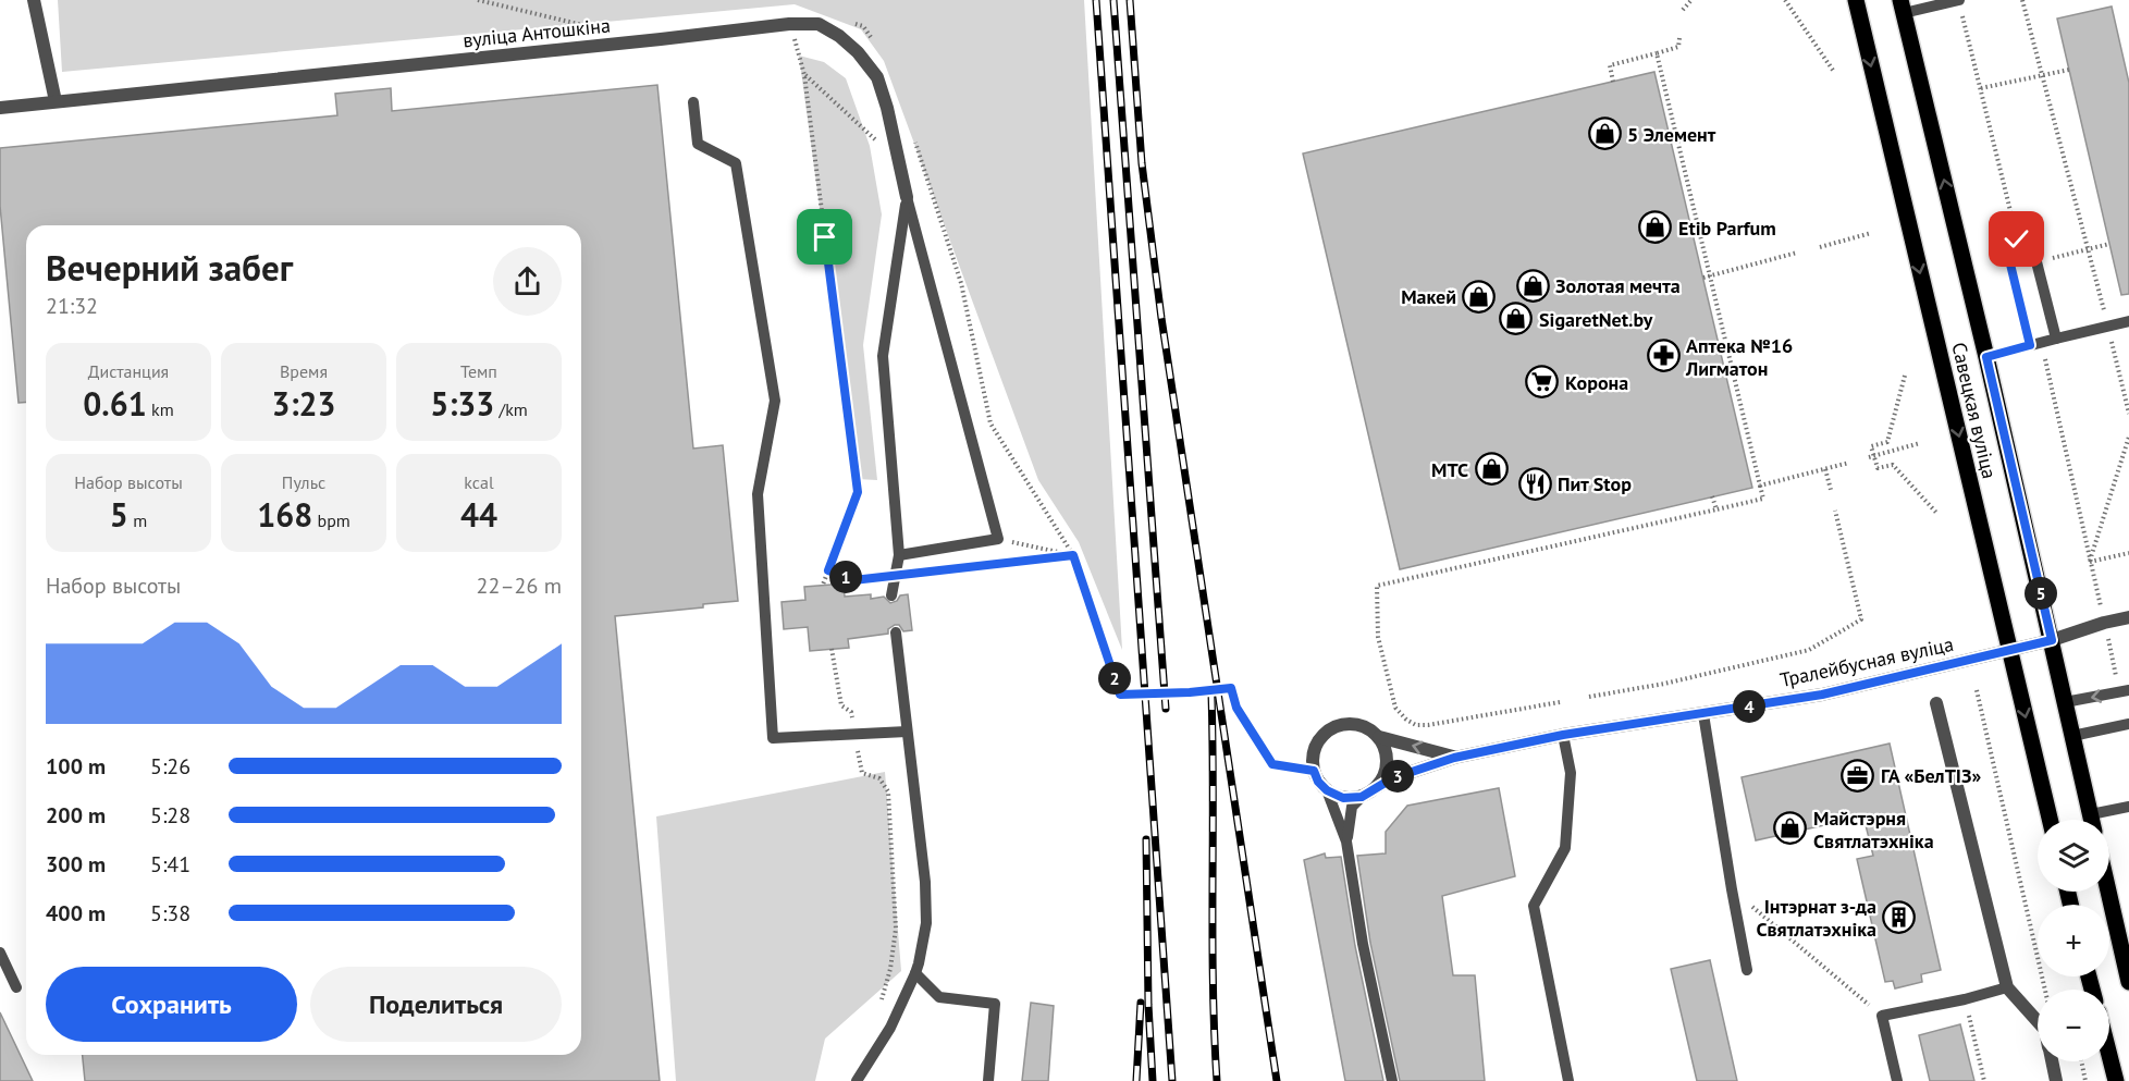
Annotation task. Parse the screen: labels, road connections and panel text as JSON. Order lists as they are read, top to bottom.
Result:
{
  "streets": {
    "main road": ["Савецкая вуліца"],
    "street": ["вуліца Антошкіна", "Тралейбусная вуліца"]
  },
  "crossings": [
    ["Савецкая вуліца", "Тралейбусная вуліца"]
  ],
  "places": {
    "shop": [
      "5 Элемент",
      "Etib Parfum",
      "Золотая мечта",
      "Макей",
      "SigaretNet.by",
      "МТС",
      "Майстэрня Святлатэхніка"
    ],
    "pharmacy": ["Аптека №16 Лигматон"],
    "supermarket": ["Корона"],
    "restaurant": ["Пит Stop"],
    "office": ["ГА «БелТІЗ»"],
    "building": ["Інтэрнат з-да Святлатэхніка"]
  },
  "page": {
    "heading": ["Вечерний забег", "21:32"],
    "stats": [
      ["Дистанция", "0.61 km"],
      ["Время", "3:23"],
      ["Темп", "5:33 /km"],
      ["Набор высоты", "5 m"],
      ["Пульс", "168 bpm"],
      ["kcal", "44"]
    ],
    "chart": ["Набор высоты", "22–26 m"],
    "pins": [
      "1",
      "5",
      "2",
      "4",
      "3"
    ],
    "list": [
      {
        "name": "100 m",
        "note": "5:26"
      },
      {
        "name": "200 m",
        "note": "5:28"
      },
      {
        "name": "300 m",
        "note": "5:41"
      },
      {
        "name": "400 m",
        "note": "5:38"
      }
    ],
    "map_buttons": ["+", "−"],
    "buttons": ["Сохранить", "Поделиться"]
  }
}
